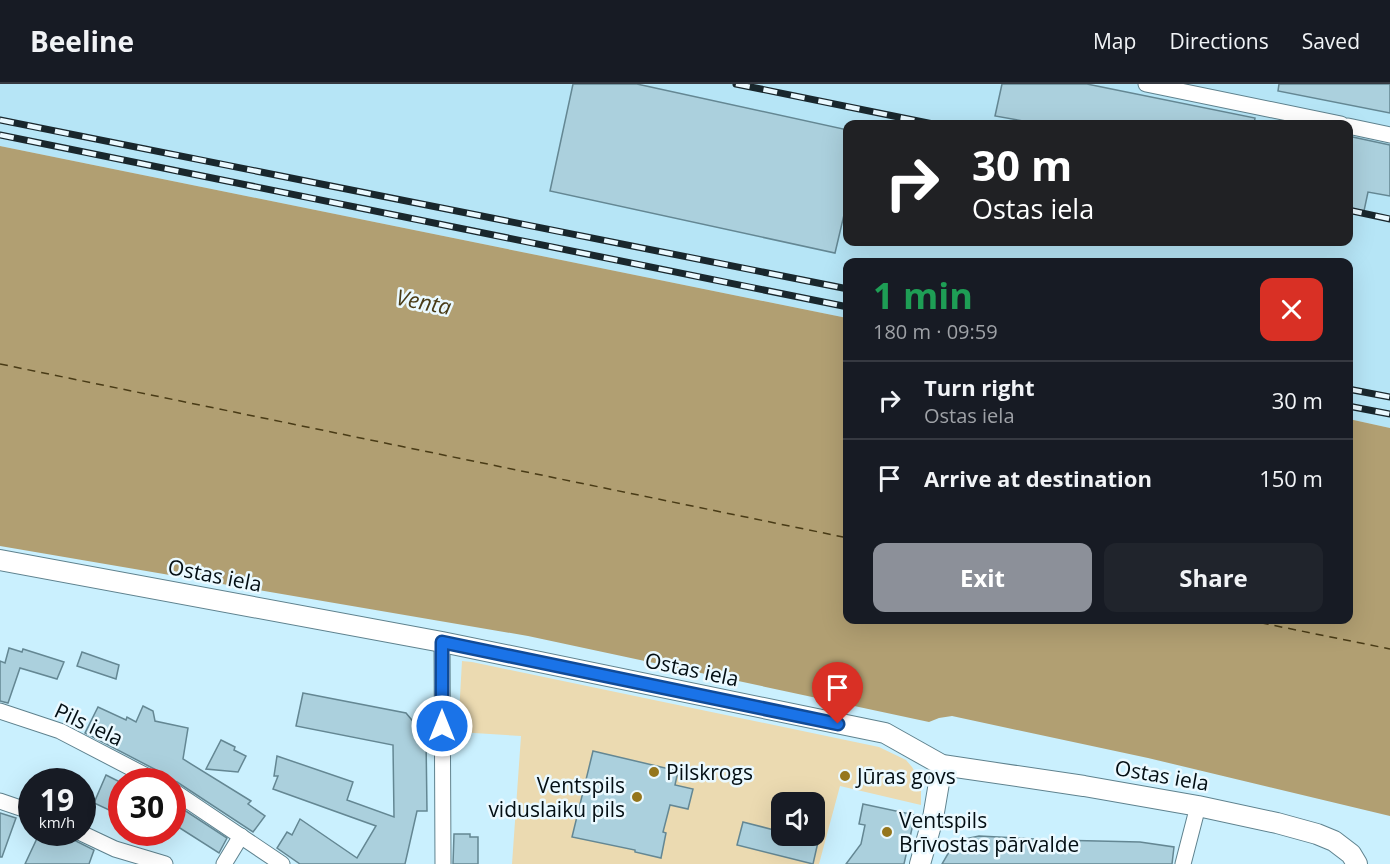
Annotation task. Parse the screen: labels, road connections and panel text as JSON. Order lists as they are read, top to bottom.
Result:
{
  "streets": {
    "street": ["Ostas iela", "Pils iela"]
  },
  "water": ["Venta"],
  "places": [
    "Pilskrogs",
    "Jūras govs",
    "Ventspils viduslaiku pils",
    "Ventspils Brīvostas pārvalde"
  ],
  "page": {
    "header": "Beeline",
    "nav": ["Map", "Directions", "Saved"],
    "turn": ["30 m", "Ostas iela"],
    "heading": ["1 min", "180 m · 09:59"],
    "list": [
      {
        "name": "Turn right",
        "note": "Ostas iela",
        "value": "30 m"
      },
      {
        "name": "Arrive at destination",
        "value": "150 m"
      }
    ],
    "buttons": ["Exit", "Share"],
    "speed": "19 km/h",
    "limit": "30"
  }
}
